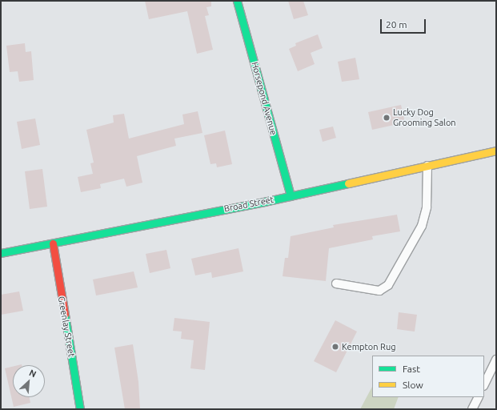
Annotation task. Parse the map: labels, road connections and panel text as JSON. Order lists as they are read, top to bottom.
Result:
{
  "streets": {
    "main road": ["Horsepond Avenue", "Broad Street", "Greenlay Street"]
  },
  "crossings": [
    ["Horsepond Avenue", "Broad Street"],
    ["Broad Street", "Greenlay Street"]
  ],
  "places": ["Lucky Dog Grooming Salon", "Kempton Rug"],
  "legend": ["Fast", "Slow"],
  "scale_bar": "20 m",
  "north": "top right"
}
